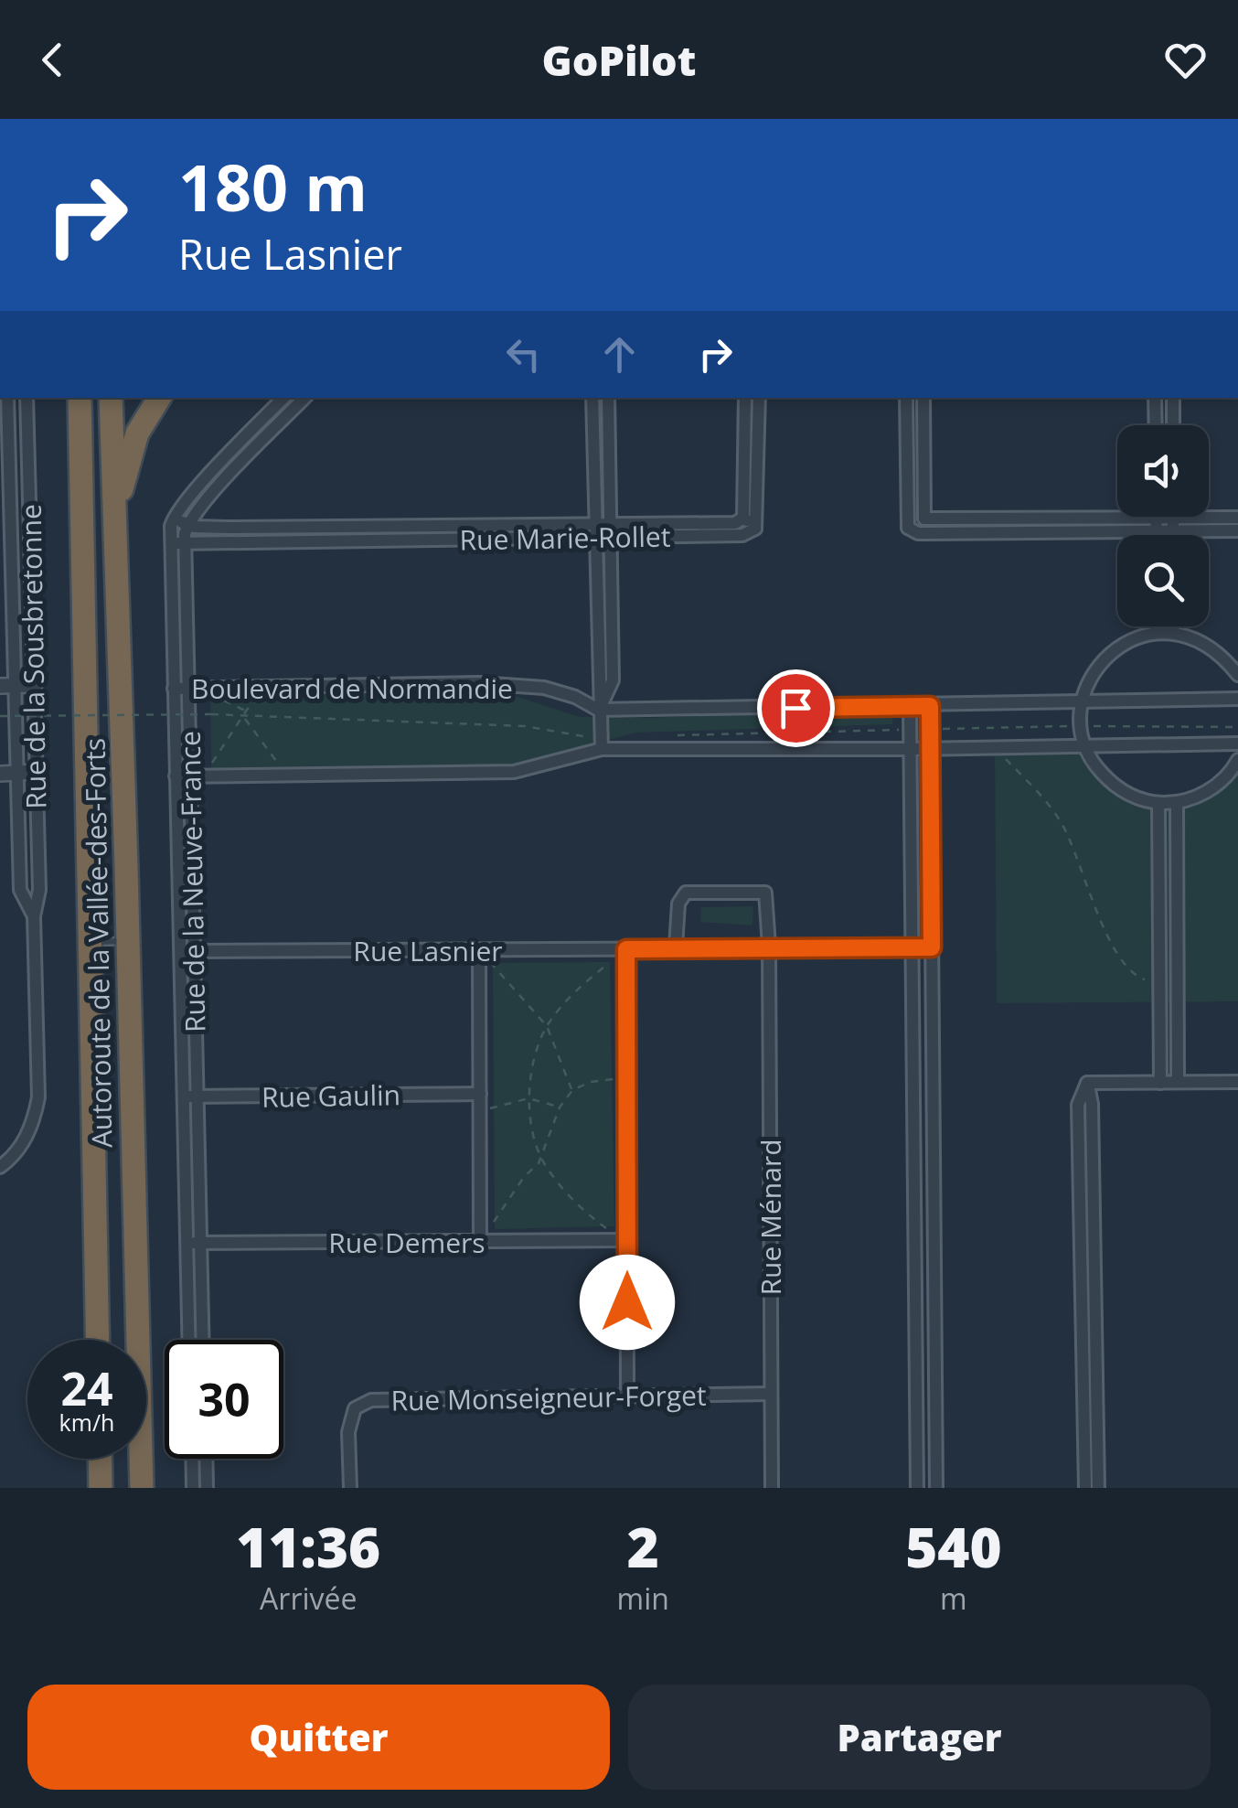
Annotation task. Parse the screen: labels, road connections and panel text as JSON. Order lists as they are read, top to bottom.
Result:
{
  "streets": {
    "highway": ["Autoroute de la Vallée-des-Forts"],
    "street": [
      "Rue Marie-Rollet",
      "Rue de la Sousbretonne",
      "Boulevard de Normandie",
      "Rue de la Neuve-France",
      "Rue Lasnier",
      "Rue Gaulin",
      "Rue Ménard",
      "Rue Demers",
      "Rue Monseigneur-Forget"
    ]
  },
  "crossings": [
    ["Rue Marie-Rollet", "Rue de la Neuve-France"],
    ["Boulevard de Normandie", "Rue de la Neuve-France"],
    ["Rue de la Neuve-France", "Rue Lasnier"],
    ["Rue de la Neuve-France", "Rue Gaulin"],
    ["Rue de la Neuve-France", "Rue Demers"],
    ["Rue Lasnier", "Rue Ménard"],
    ["Rue Ménard", "Rue Monseigneur-Forget"]
  ],
  "page": {
    "header": "GoPilot",
    "turn": ["180 m", "Rue Lasnier"],
    "speed": "24 km/h",
    "limit": "30",
    "eta": [
      "11:36",
      "Arrivée",
      "2",
      "min",
      "540",
      "m"
    ],
    "buttons": ["Quitter", "Partager"]
  }
}
